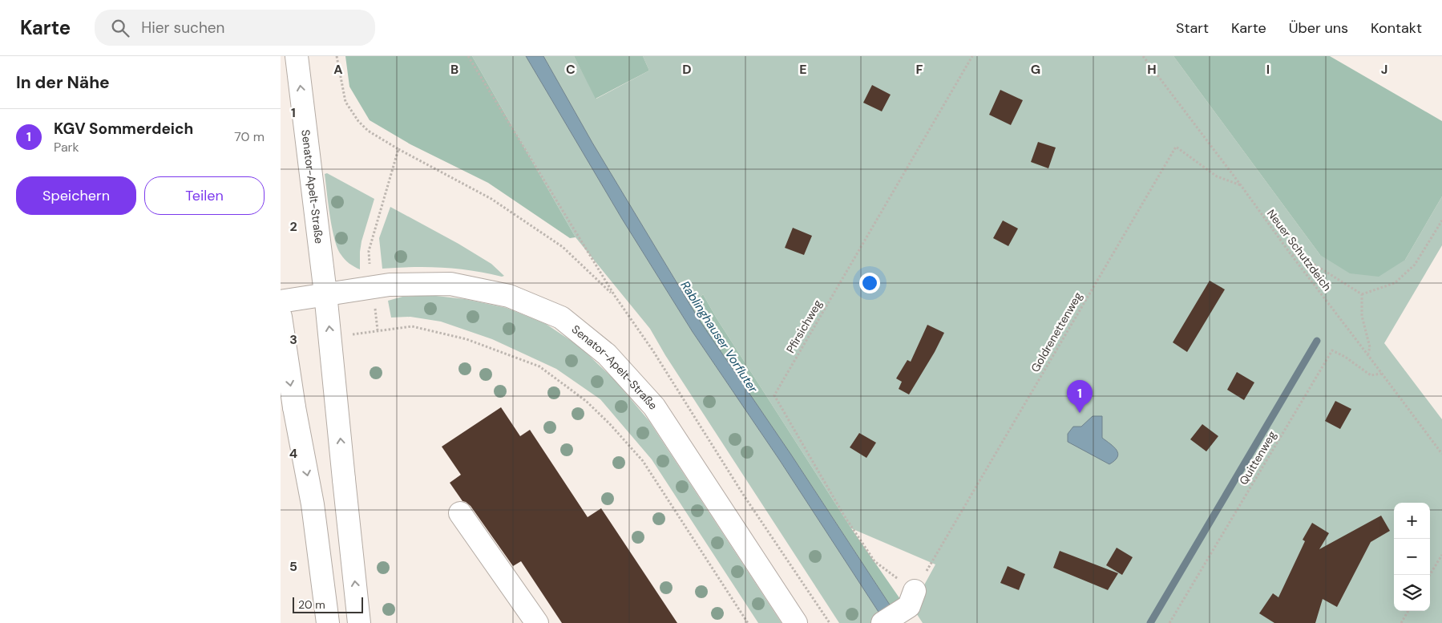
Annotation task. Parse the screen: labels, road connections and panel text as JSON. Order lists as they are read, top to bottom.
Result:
{
  "streets": {
    "main road": ["Senator-Apelt-Straße"],
    "path": [
      "Neuer Schutzdeich",
      "Pfirsichweg",
      "Goldrenettenweg",
      "Quittenweg"
    ]
  },
  "crossings": [
    ["Neuer Schutzdeich", "Goldrenettenweg"],
    ["Neuer Schutzdeich", "Quittenweg"],
    ["Pfirsichweg", "Goldrenettenweg"]
  ],
  "water": ["Rablinghauser Vorfluter"],
  "scale_bar": "20 m",
  "page": {
    "header": "Karte",
    "search": "Hier suchen",
    "nav": [
      "Start",
      "Karte",
      "Über uns",
      "Kontakt"
    ],
    "heading": "In der Nähe",
    "list": [
      {
        "mark": "1",
        "name": "KGV Sommerdeich",
        "note": "Park",
        "value": "70 m"
      }
    ],
    "buttons": ["Speichern", "Teilen"],
    "pins": "1",
    "map_buttons": ["+", "−"],
    "scale": "20 m"
  },
  "grid": {
    "columns": [
      "A",
      "B",
      "C",
      "D",
      "E",
      "F",
      "G",
      "H",
      "I",
      "J"
    ],
    "rows": [
      "1",
      "2",
      "3",
      "4",
      "5"
    ]
  }
}
